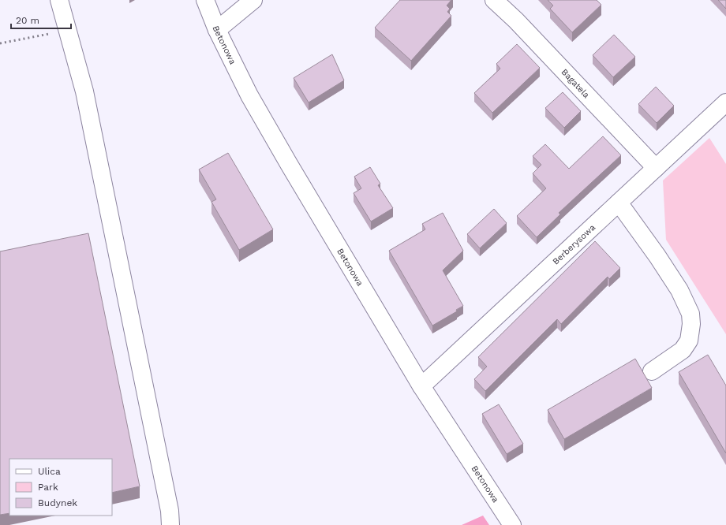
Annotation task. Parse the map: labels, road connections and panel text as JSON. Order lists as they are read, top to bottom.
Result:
{
  "streets": {
    "street": ["Betonowa", "Bagatela", "Berberysowa"]
  },
  "crossings": [
    ["Betonowa", "Berberysowa"],
    ["Bagatela", "Berberysowa"]
  ],
  "legend": ["Ulica", "Park", "Budynek"],
  "scale_bar": "20 m"
}
